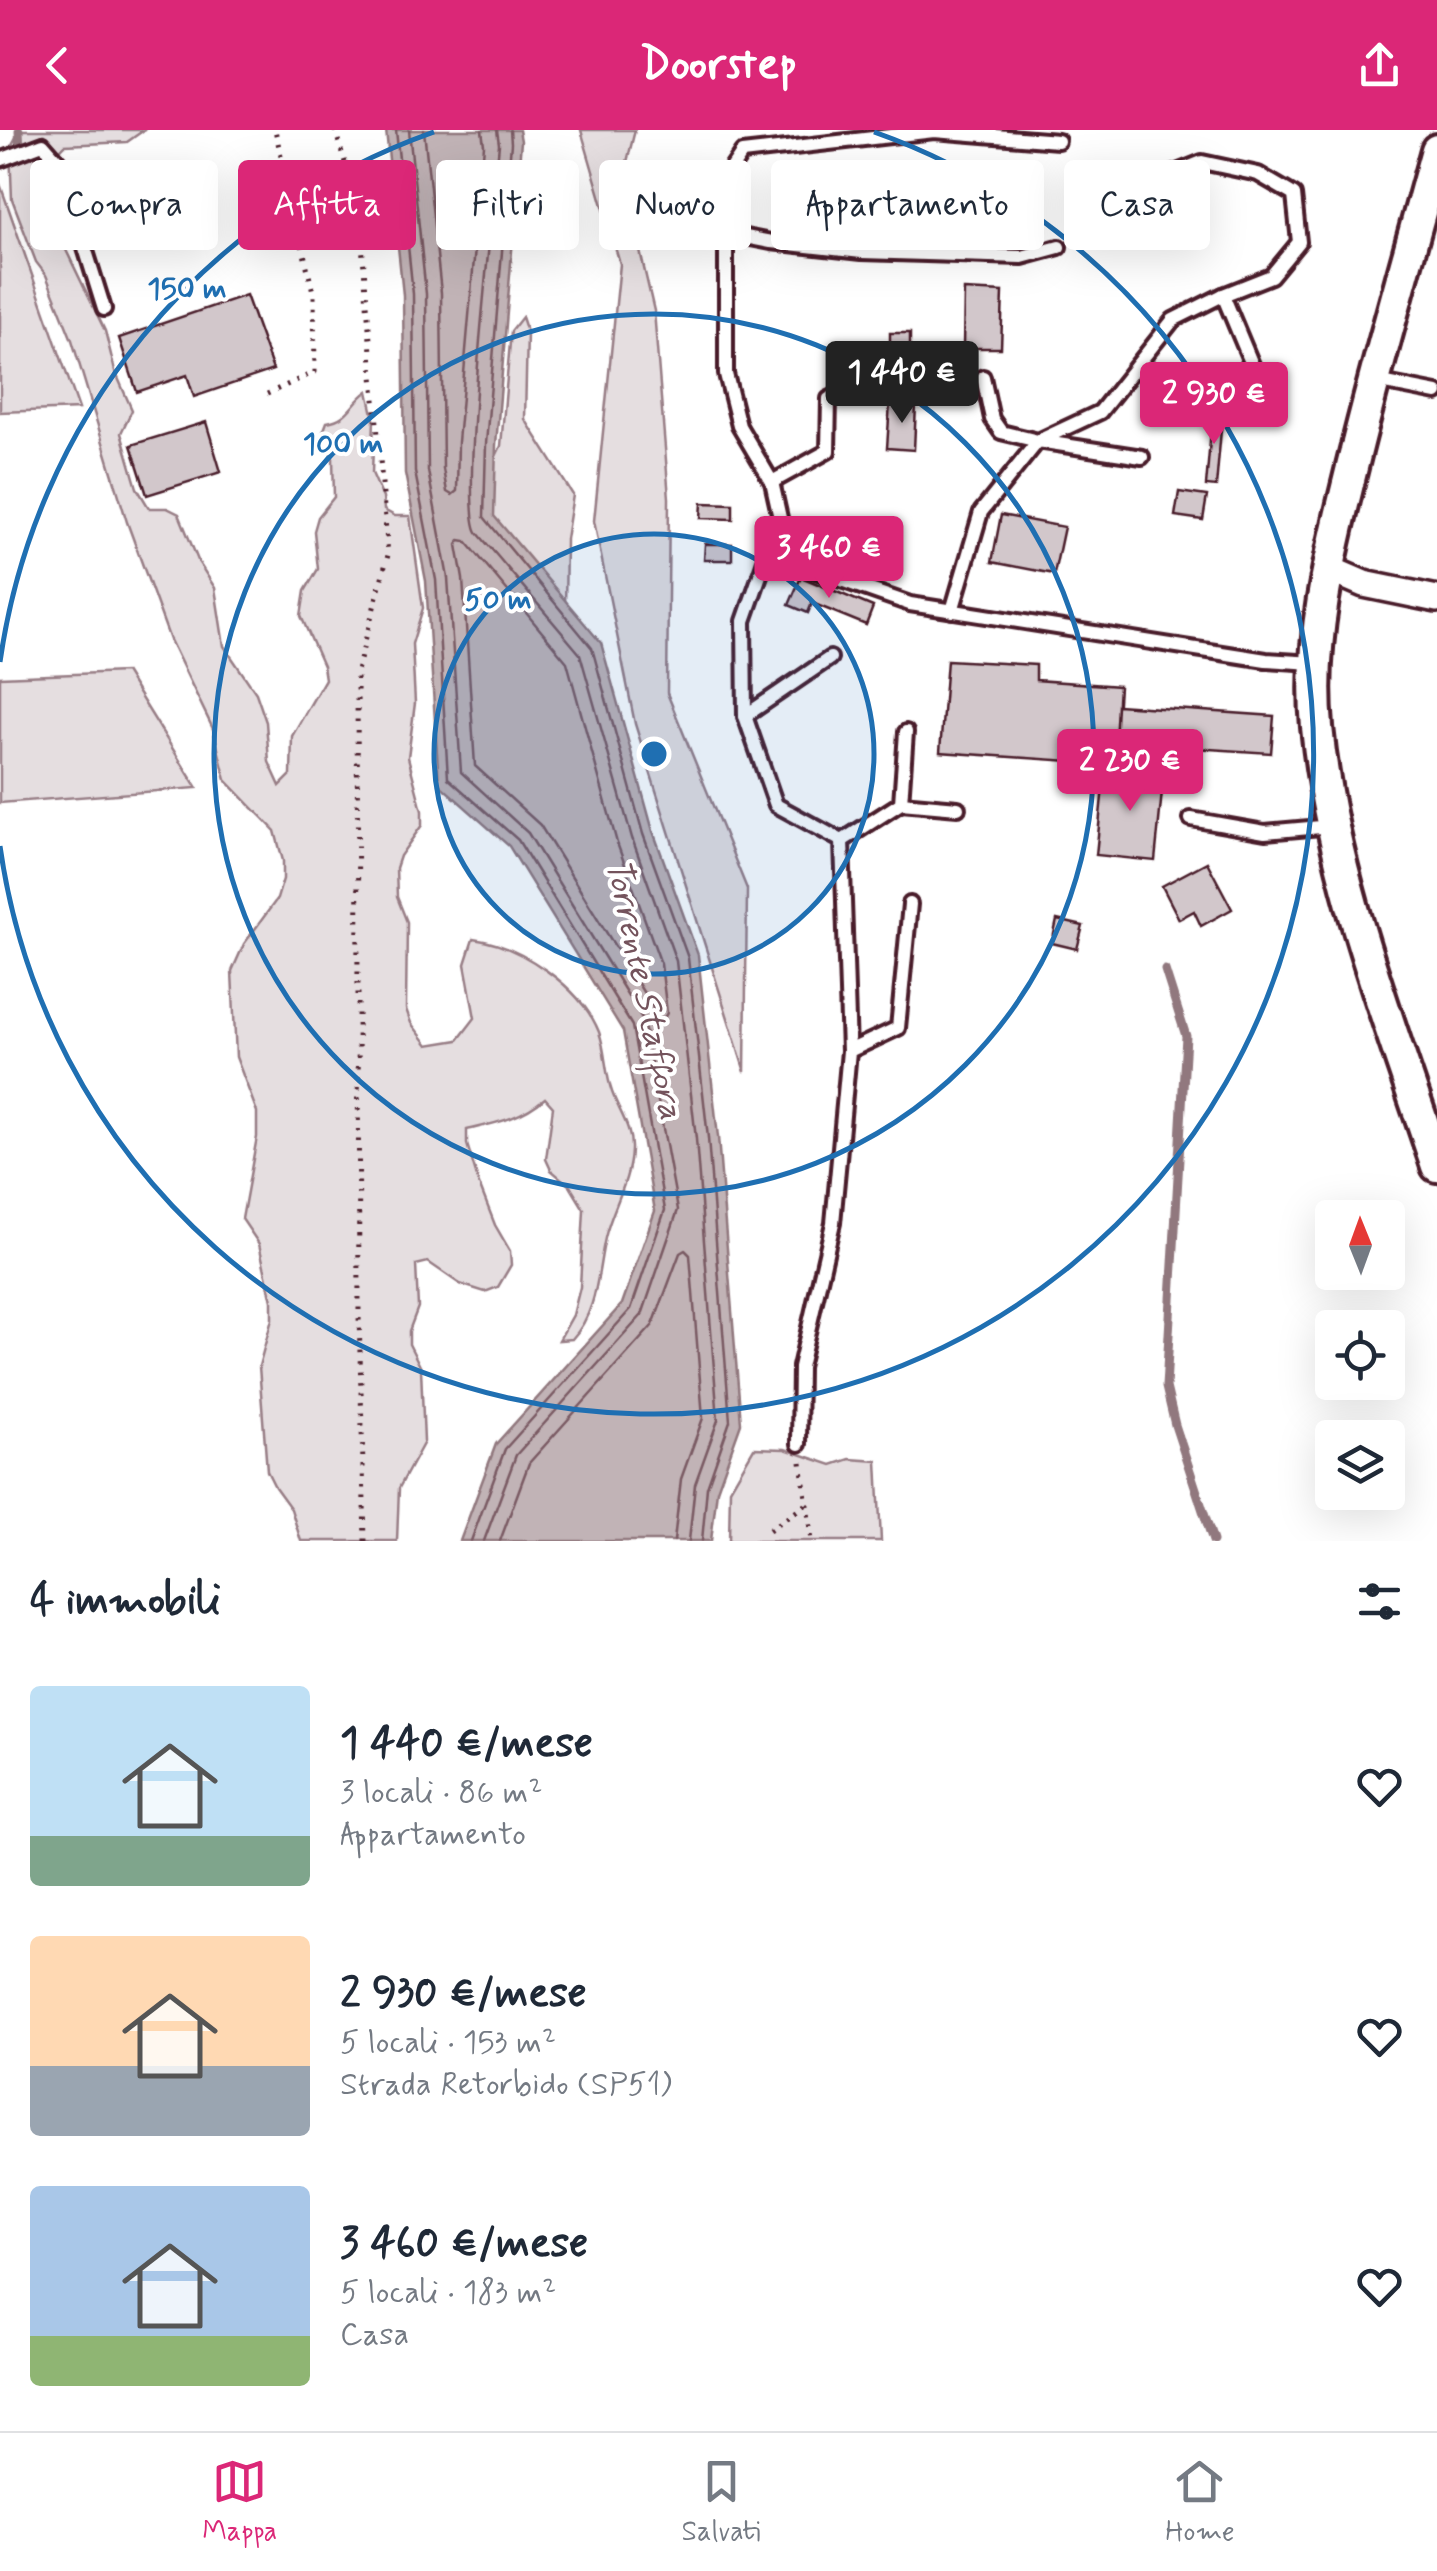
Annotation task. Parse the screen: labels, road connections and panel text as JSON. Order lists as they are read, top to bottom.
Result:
{
  "water": ["Torrente Staffora"],
  "north": "top",
  "page": {
    "header": "Doorstep",
    "chip": [
      "Compra",
      "Affitta",
      "Filtri",
      "Nuovo",
      "Appartamento",
      "Casa"
    ],
    "price": [
      "1 440 €",
      "2 930 €",
      "3 460 €",
      "2 230 €"
    ],
    "heading": "4 immobili",
    "list": [
      {
        "name": "1 440 €/mese",
        "note": "3 locali · 86 m² · Appartamento"
      },
      {
        "name": "2 930 €/mese",
        "note": "5 locali · 153 m² · Strada Retorbido (SP51)"
      },
      {
        "name": "3 460 €/mese",
        "note": "5 locali · 183 m² · Casa"
      }
    ],
    "tabs": ["Mappa", "Salvati", "Home"]
  },
  "rings": ["150 m", "100 m", "50 m"]
}
